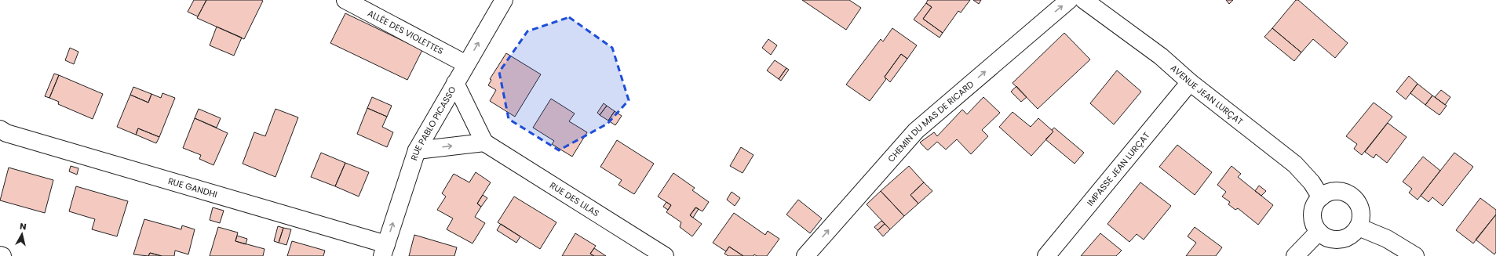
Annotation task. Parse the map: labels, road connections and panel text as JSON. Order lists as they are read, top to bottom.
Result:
{
  "streets": {
    "street": [
      "ALLÉE DES VIOLETTES",
      "AVENUE JEAN LURÇAT",
      "CHEMIN DU MAS DE RICARD",
      "RUE PABLO PICASSO",
      "IMPASSE JEAN LURÇAT",
      "RUE GANDHI",
      "RUE DES LILAS"
    ]
  },
  "crossings": [
    ["ALLÉE DES VIOLETTES", "RUE PABLO PICASSO"],
    ["AVENUE JEAN LURÇAT", "IMPASSE JEAN LURÇAT"],
    ["RUE PABLO PICASSO", "RUE GANDHI"]
  ],
  "one_way": ["CHEMIN DU MAS DE RICARD", "RUE PABLO PICASSO"],
  "north": "top"
}
